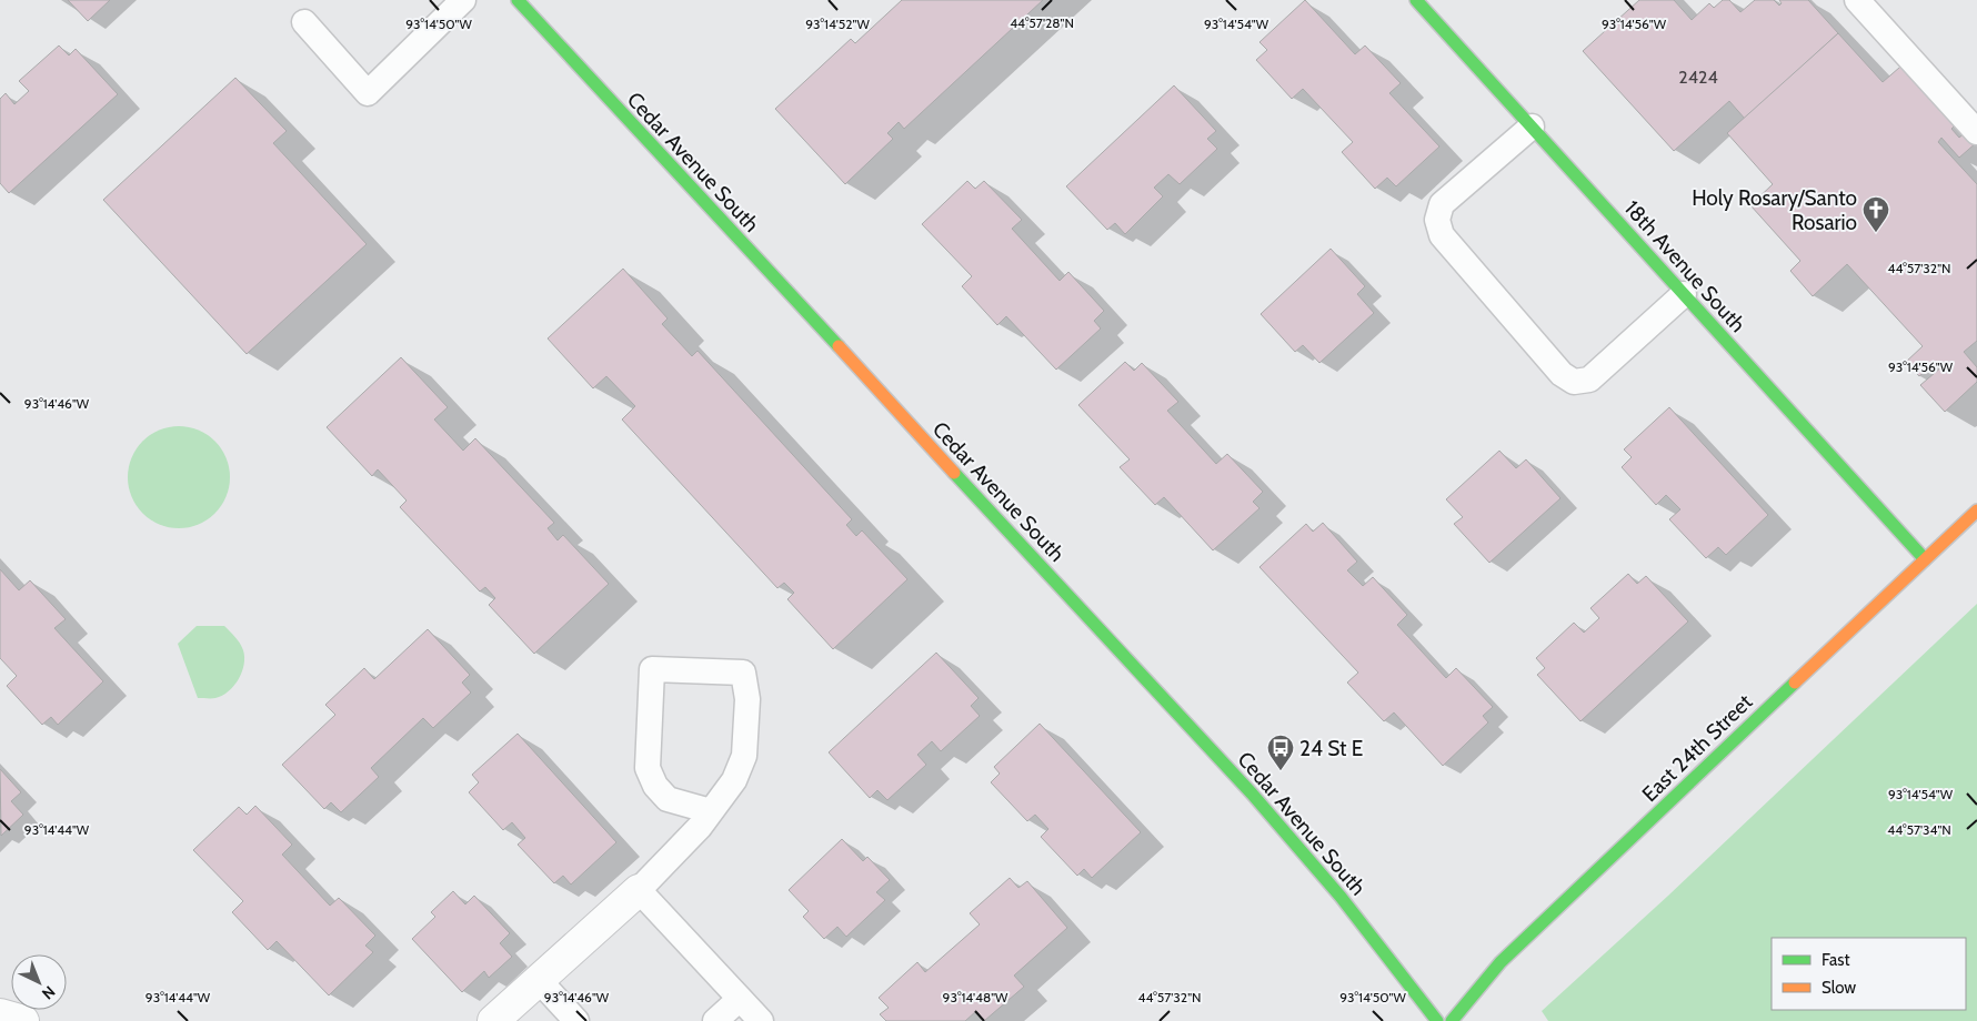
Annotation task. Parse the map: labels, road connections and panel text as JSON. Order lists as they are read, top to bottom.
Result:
{
  "streets": {
    "street": ["Cedar Avenue South", "18th Avenue South", "East 24th Street"]
  },
  "crossings": [
    ["18th Avenue South", "East 24th Street"]
  ],
  "places": {
    "church": ["Holy Rosary/Santo Rosario"],
    "bus stop": ["24 St E"]
  },
  "house_numbers": ["2424"],
  "legend": ["Fast", "Slow"],
  "north": "bottom right",
  "coordinates": [
    "44°57'28\"N",
    "93°14'50\"W",
    "93°14'52\"W",
    "93°14'54\"W",
    "93°14'56\"W",
    "44°57'32\"N",
    "93°14'46\"W",
    "44°57'34\"N",
    "93°14'44\"W",
    "93°14'48\"W"
  ]
}
